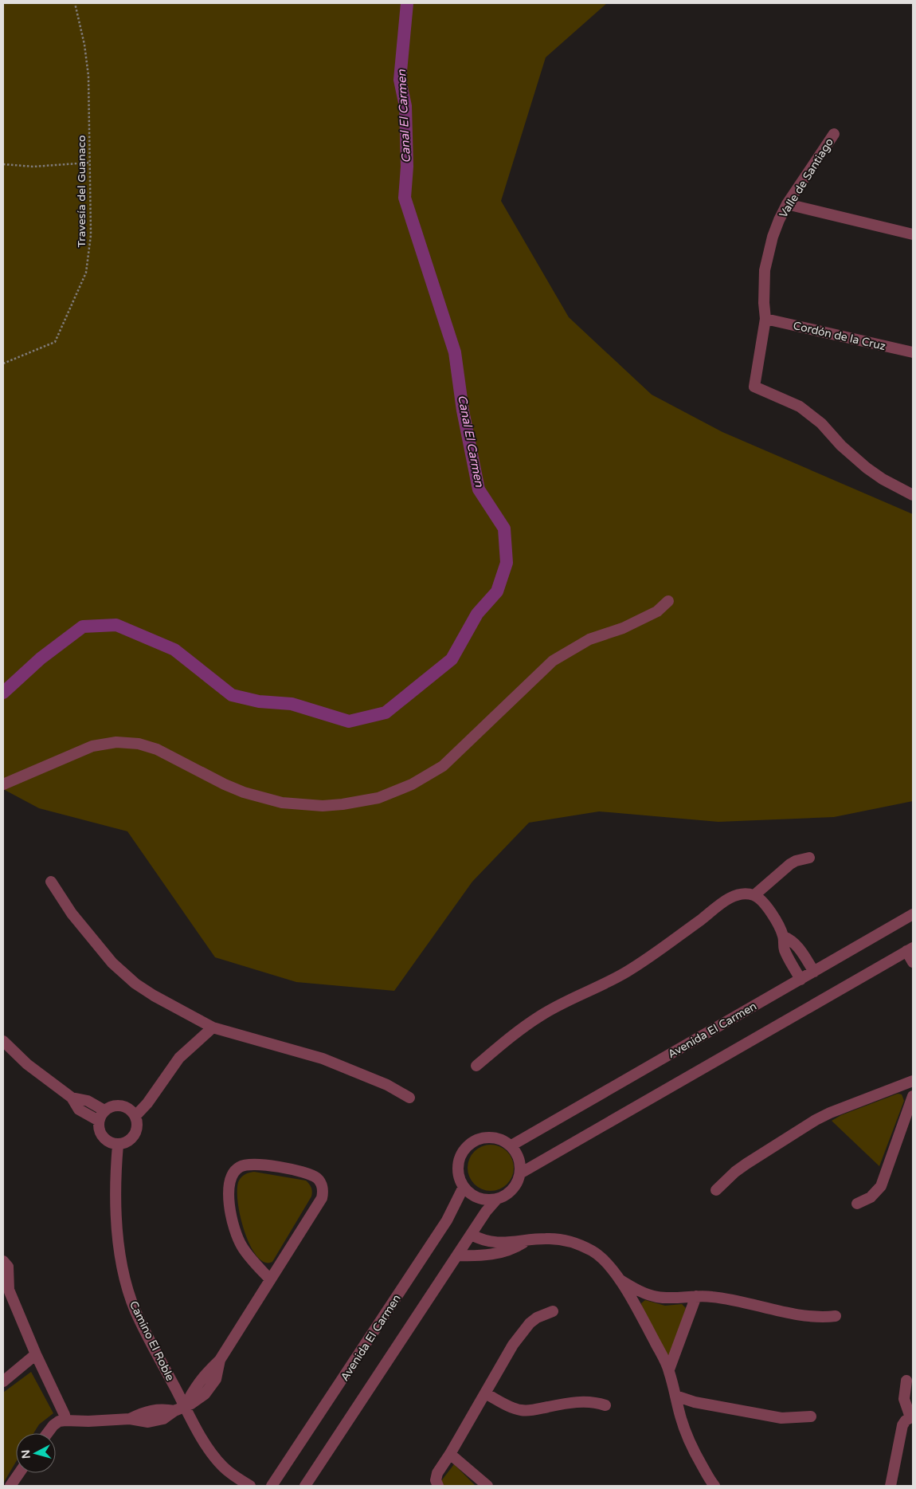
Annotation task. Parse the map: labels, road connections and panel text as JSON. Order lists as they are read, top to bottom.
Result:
{
  "streets": {
    "street": [
      "Valle de Santiago",
      "Cordón de la Cruz",
      "Avenida El Carmen",
      "Camino El Roble"
    ],
    "path": ["Travesía del Guanaco"]
  },
  "crossings": [
    ["Valle de Santiago", "Cordón de la Cruz"]
  ],
  "water": ["Canal El Carmen"],
  "north": "left"
}
